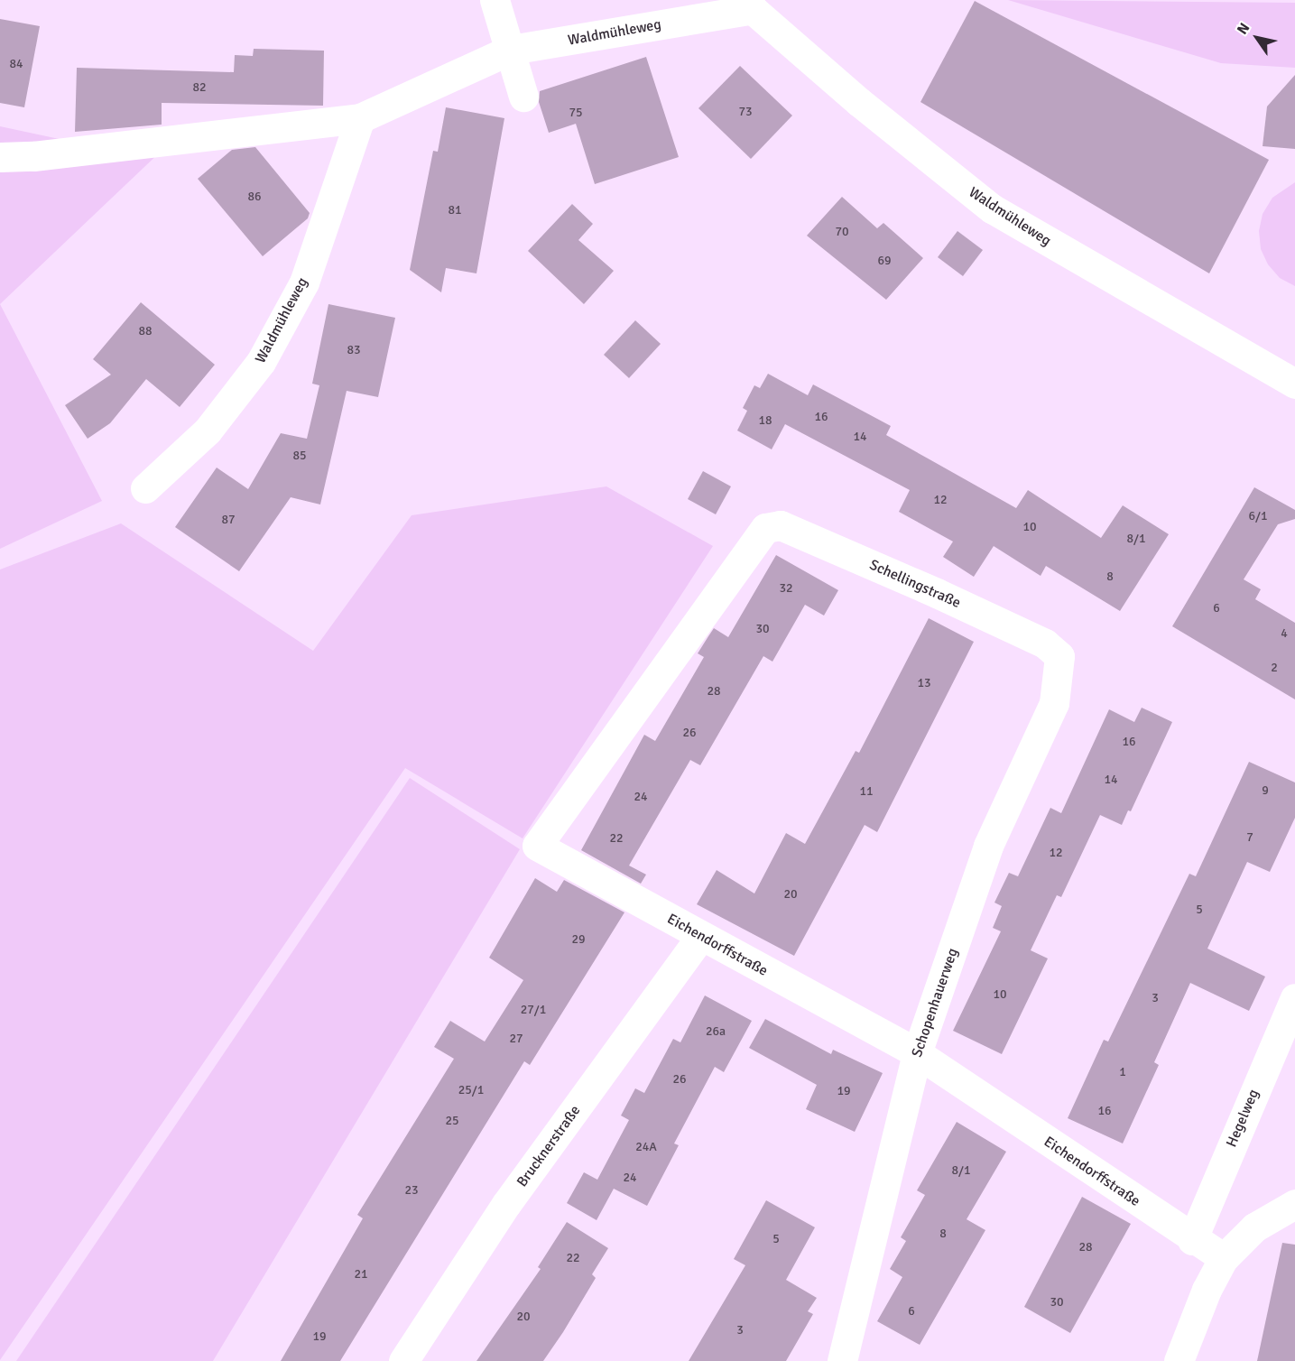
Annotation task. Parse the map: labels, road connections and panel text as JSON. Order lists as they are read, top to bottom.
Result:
{
  "streets": {
    "street": [
      "Waldmühleweg",
      "Schellingstraße",
      "Eichendorffstraße",
      "Schopenhauerweg",
      "Hegelweg",
      "Brucknerstraße"
    ]
  },
  "crossings": [
    ["Schellingstraße", "Eichendorffstraße"],
    ["Schellingstraße", "Schopenhauerweg"],
    ["Eichendorffstraße", "Schopenhauerweg"],
    ["Eichendorffstraße", "Hegelweg"],
    ["Eichendorffstraße", "Brucknerstraße"]
  ],
  "house_numbers": [
    "84",
    "82",
    "73",
    "75",
    "86",
    "81",
    "70",
    "69",
    "88",
    "83",
    "16",
    "18",
    "14",
    "85",
    "12",
    "6/1",
    "87",
    "10",
    "8/1",
    "8",
    "32",
    "6",
    "30",
    "4",
    "2",
    "13",
    "28",
    "26",
    "16",
    "14",
    "9",
    "11",
    "24",
    "7",
    "22",
    "12",
    "20",
    "5",
    "29",
    "10",
    "3",
    "27/1",
    "26a",
    "27",
    "1",
    "26",
    "25/1",
    "19",
    "16",
    "25",
    "24A",
    "8/1",
    "24",
    "23",
    "8",
    "5",
    "28",
    "22",
    "21",
    "30",
    "6",
    "20",
    "3",
    "19"
  ],
  "north": "top left"
}
